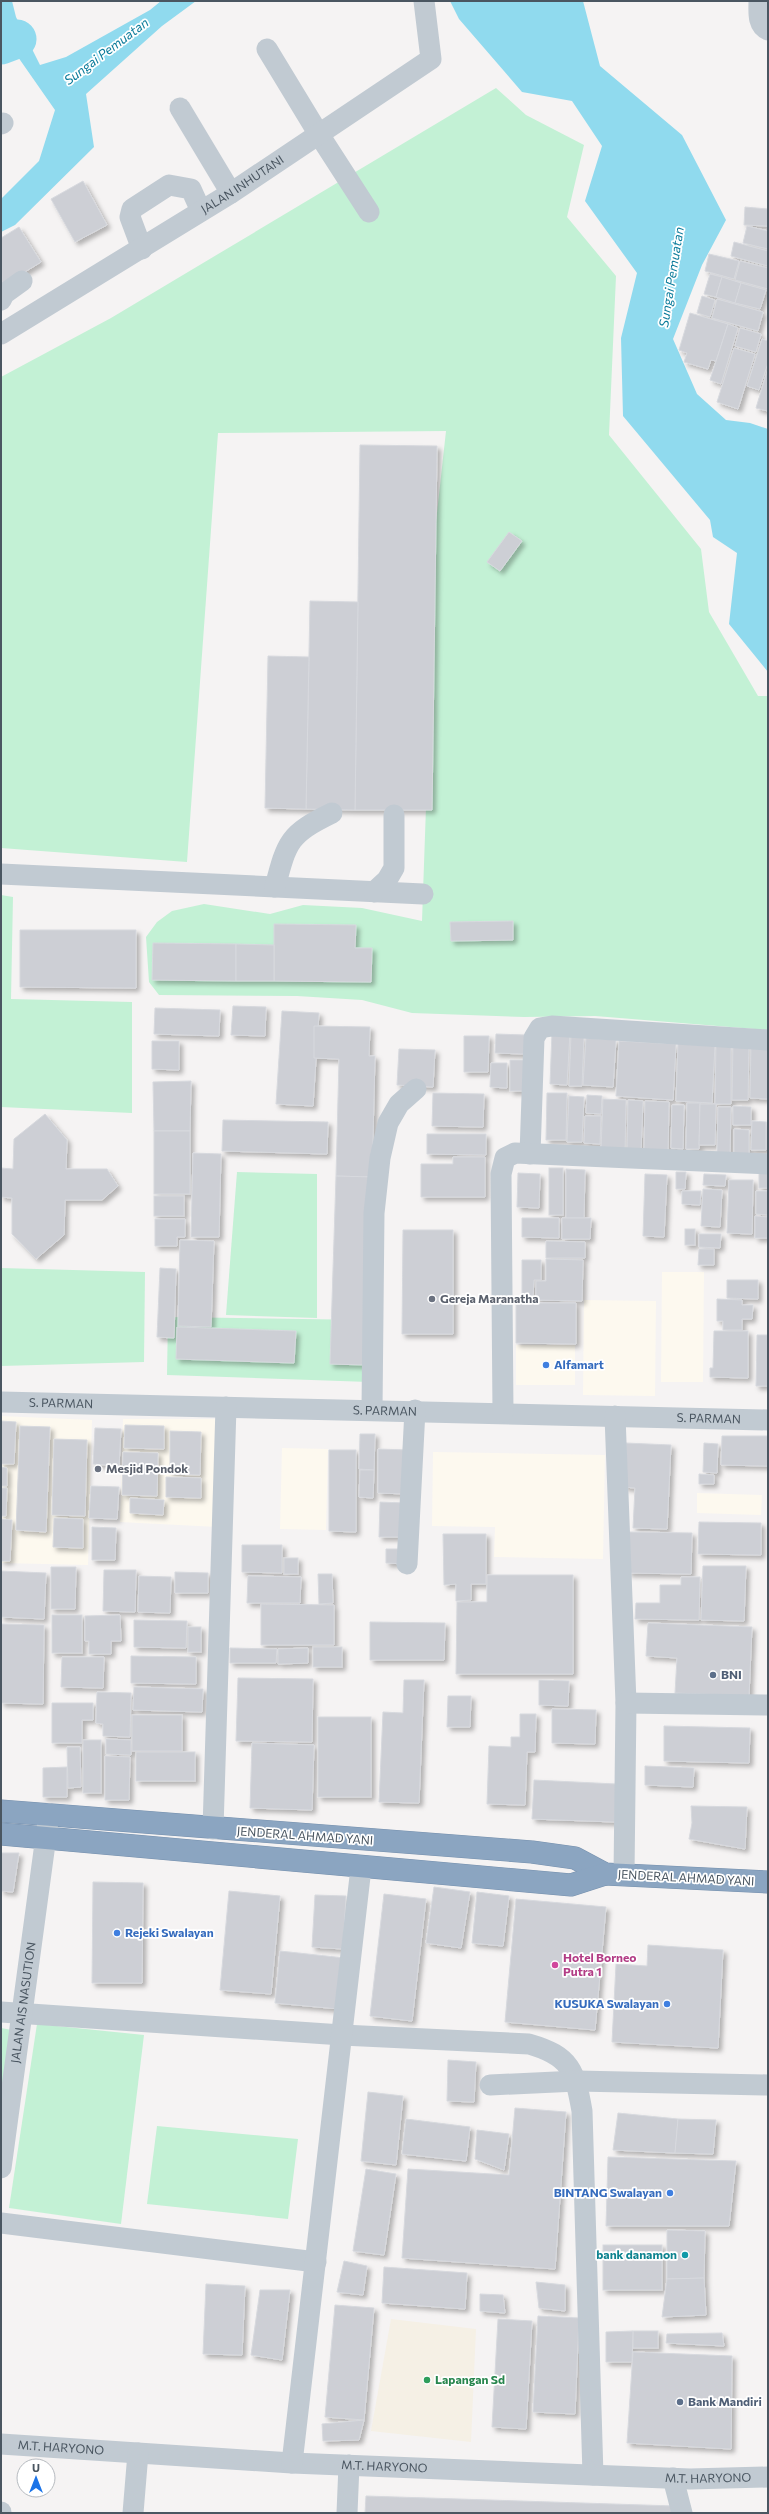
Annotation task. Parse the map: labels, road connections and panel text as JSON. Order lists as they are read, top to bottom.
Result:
{
  "streets": {
    "highway": ["JENDERAL AHMAD YANI"],
    "street": [
      "JALAN INHUTANI",
      "S. PARMAN",
      "JALAN AIS NASUTION",
      "M.T. HARYONO"
    ]
  },
  "crossings": [
    ["JENDERAL AHMAD YANI", "JALAN AIS NASUTION"]
  ],
  "water": ["Sungai Pemuatan"],
  "places": [
    "Gereja Maranatha",
    "Alfamart",
    "Mesjid Pondok",
    "BNI",
    "Rejeki Swalayan",
    "Hotel Borneo Putra 1",
    "KUSUKA Swalayan",
    "BINTANG Swalayan",
    "bank danamon",
    "Lapangan Sd",
    "Bank Mandiri"
  ],
  "north": "top"
}
